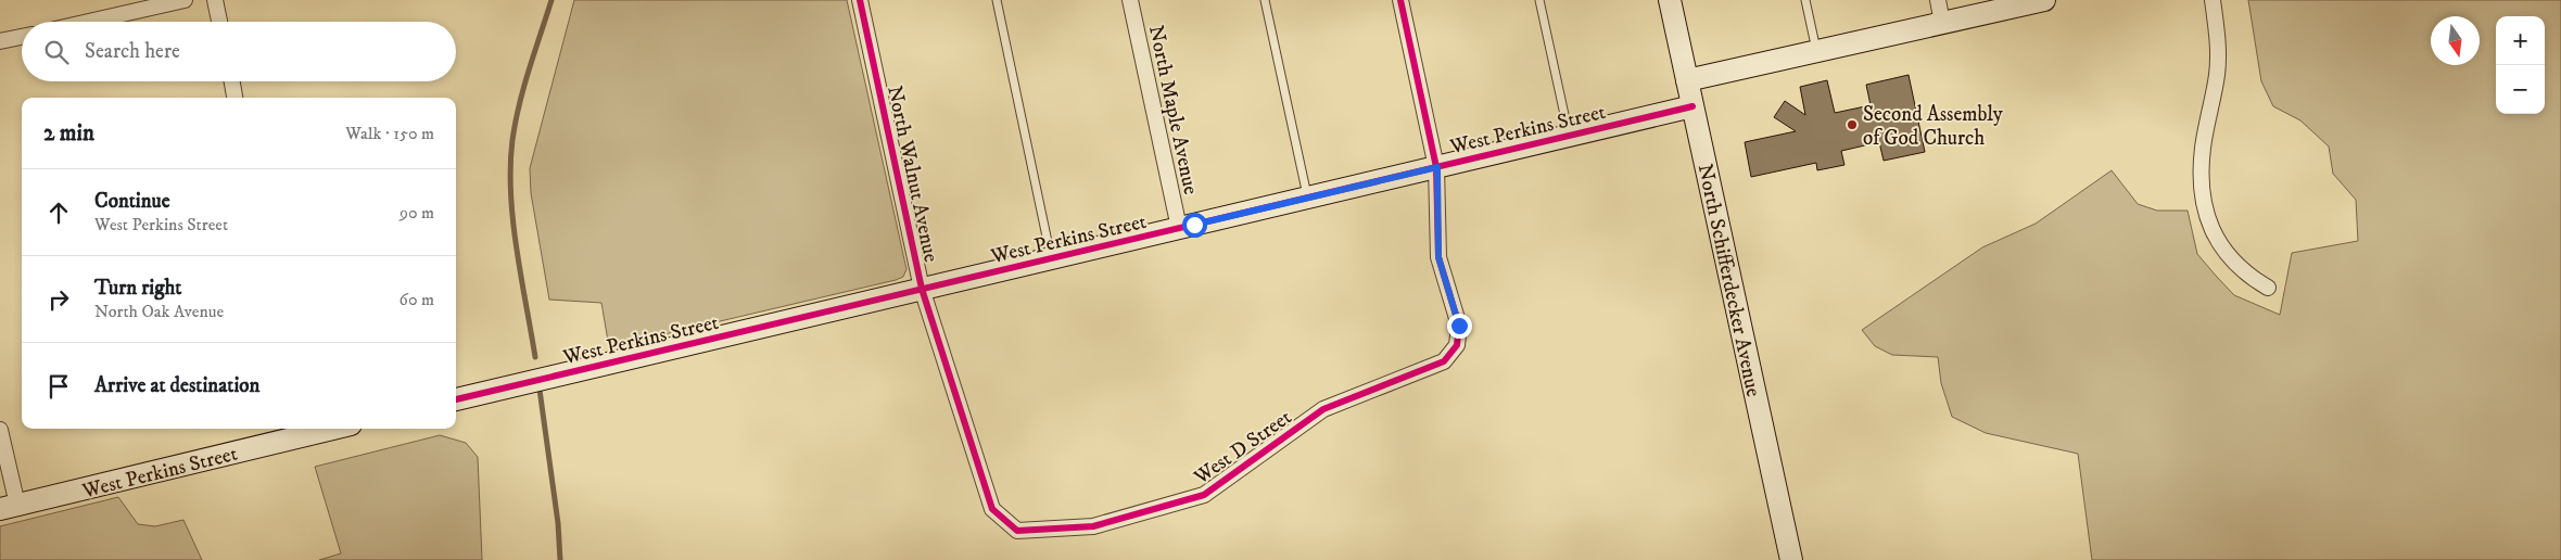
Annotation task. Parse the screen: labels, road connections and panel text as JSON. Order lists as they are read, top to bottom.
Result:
{
  "streets": {
    "street": [
      "North Maple Avenue",
      "West Perkins Street",
      "North Walnut Avenue",
      "North Schifferdecker Avenue",
      "West D Street"
    ]
  },
  "crossings": [
    ["North Maple Avenue", "West Perkins Street"],
    ["West Perkins Street", "North Walnut Avenue"],
    ["West Perkins Street", "North Schifferdecker Avenue"],
    ["West Perkins Street", "West D Street"],
    ["North Walnut Avenue", "West D Street"]
  ],
  "places": ["Second Assembly of God Church"],
  "north": "bottom",
  "page": {
    "map_buttons": ["+", "−"],
    "search": "Search here",
    "heading": ["2 min", "Walk · 150 m"],
    "list": [
      ["Continue", "West Perkins Street", "90 m"],
      ["Turn right", "North Oak Avenue", "60 m"],
      "Arrive at destination"
    ]
  }
}
